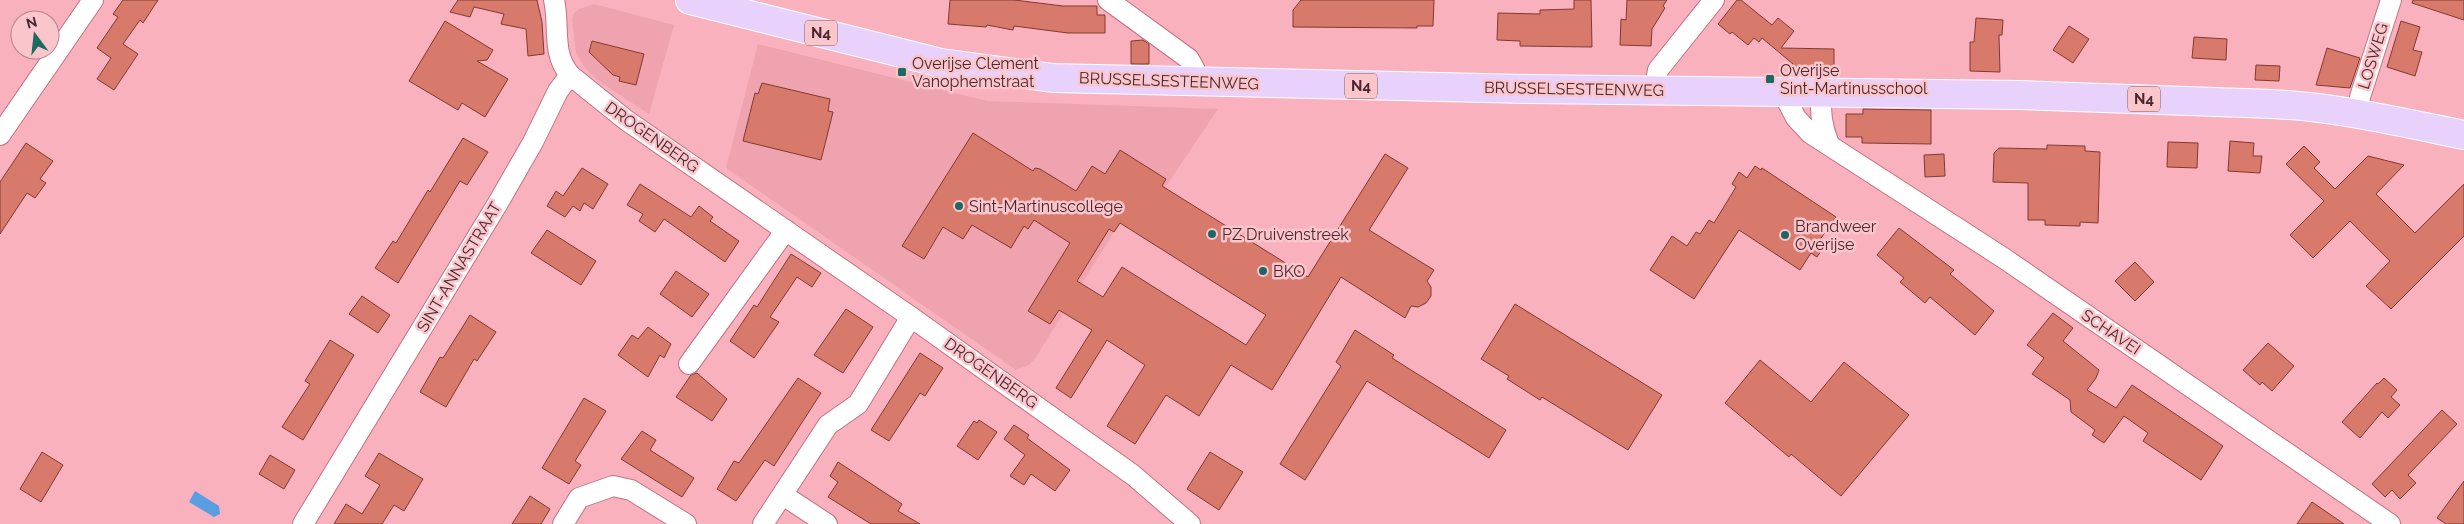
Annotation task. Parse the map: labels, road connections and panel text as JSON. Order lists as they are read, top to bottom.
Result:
{
  "streets": {
    "main road": ["N4", "BRUSSELSESTEENWEG"],
    "street": [
      "LOSWEG",
      "DROGENBERG",
      "SINT-ANNASTRAAT",
      "SCHAVEI"
    ]
  },
  "crossings": [
    ["LOSWEG", "BRUSSELSESTEENWEG"],
    ["BRUSSELSESTEENWEG", "SCHAVEI"],
    ["DROGENBERG", "SINT-ANNASTRAAT"]
  ],
  "places": {
    "transit": ["Overijse Clement Vanophemstraat", "Overijse Sint-Martinusschool"],
    "other": [
      "Sint-Martinuscollege",
      "PZ Druivenstreek",
      "Brandweer Overijse",
      "BKO"
    ]
  },
  "north": "top"
}
